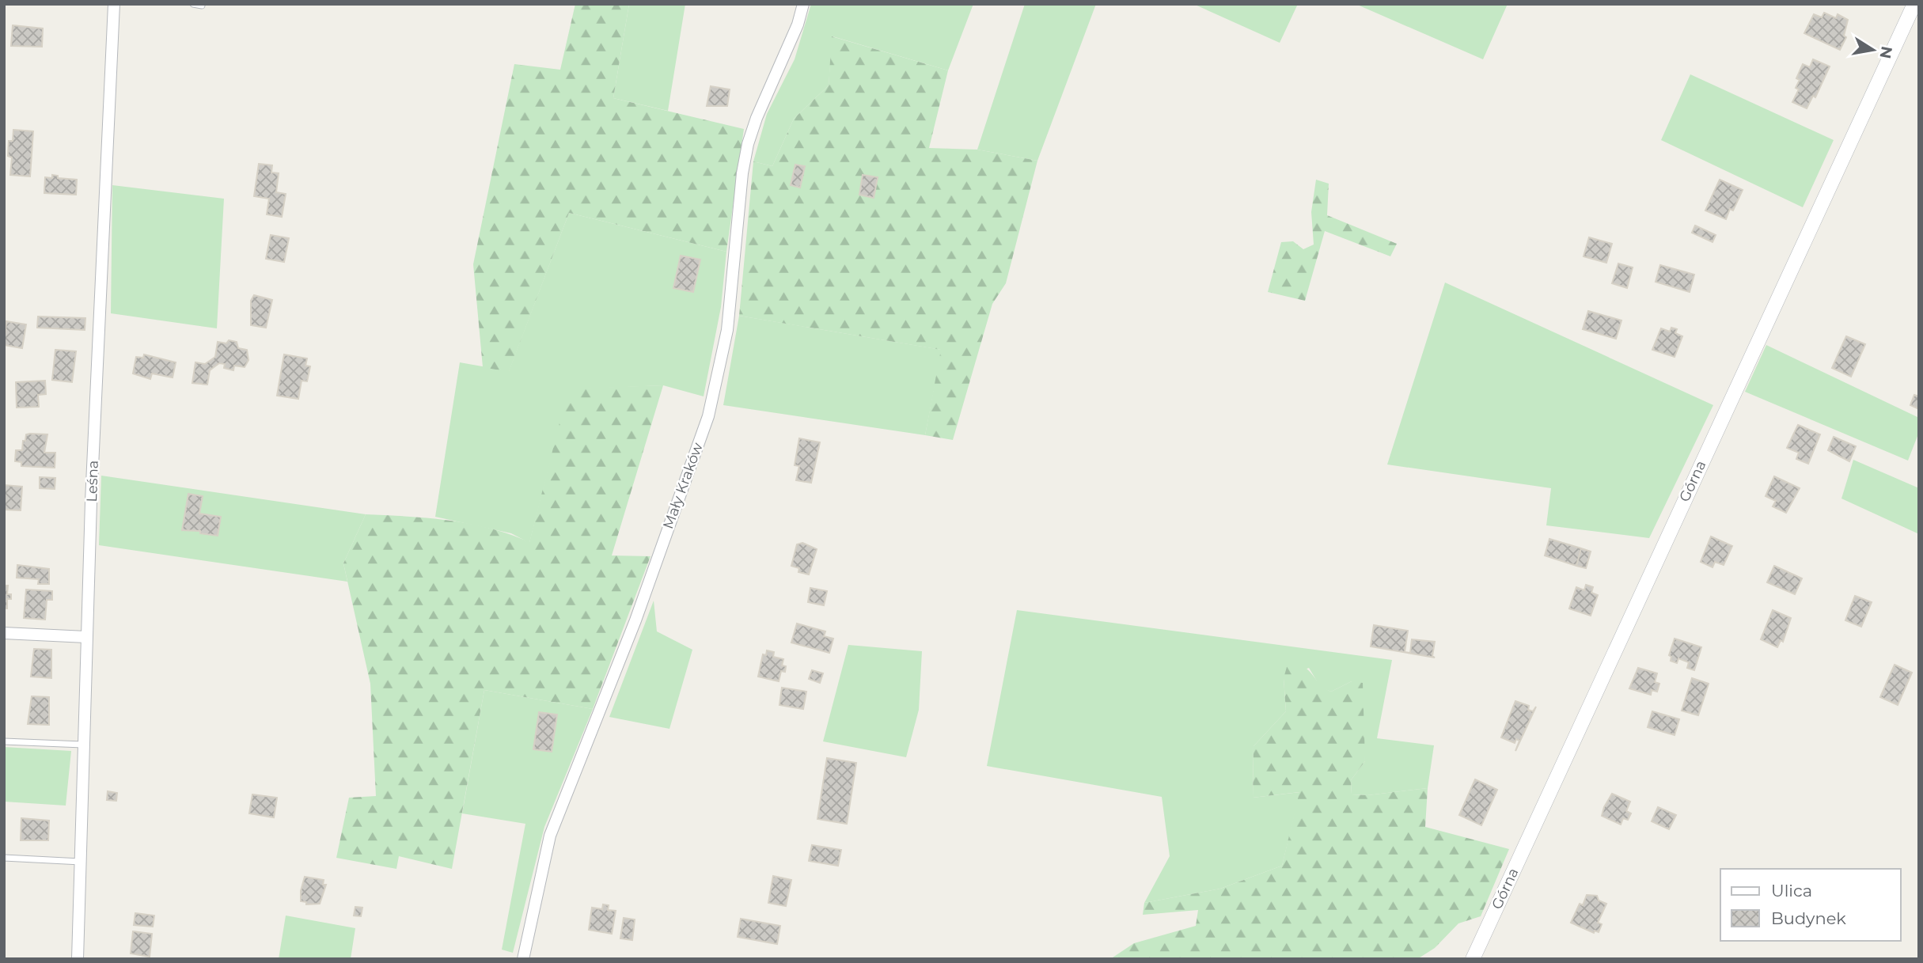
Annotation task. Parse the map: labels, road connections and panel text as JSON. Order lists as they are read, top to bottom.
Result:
{
  "streets": {
    "street": ["Leśna", "Górna", "Mały Kraków"]
  },
  "legend": ["Ulica", "Budynek"],
  "north": "right"
}
